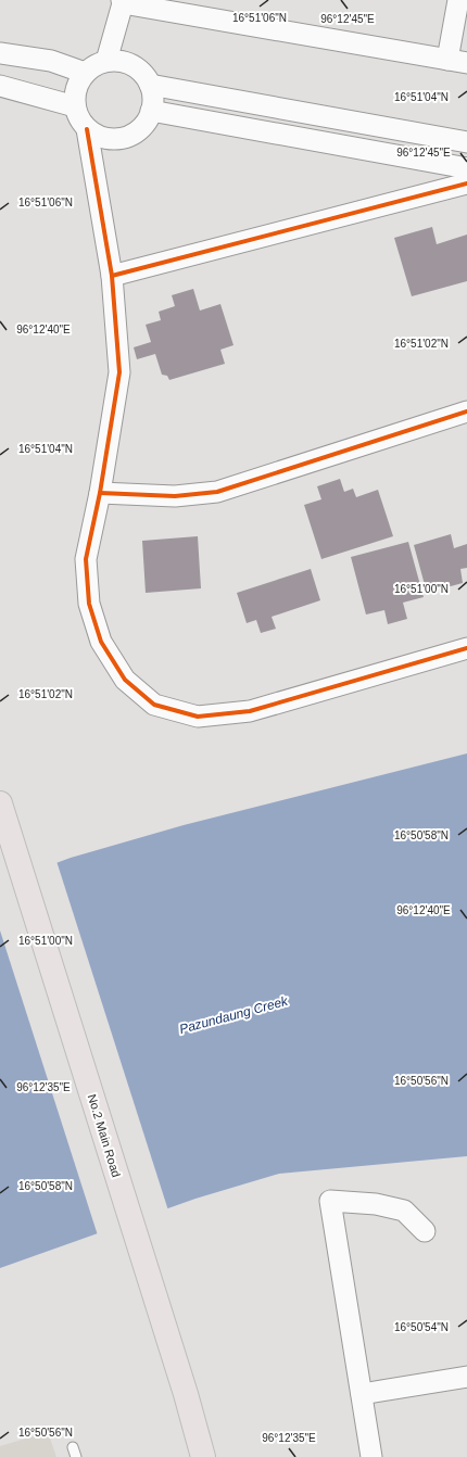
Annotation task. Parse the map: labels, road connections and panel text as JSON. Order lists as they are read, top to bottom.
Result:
{
  "streets": {
    "main road": ["No.2 Main Road"]
  },
  "water": ["Pazundaung Creek"],
  "coordinates": [
    "16°51'06\"N",
    "96°12'45\"E",
    "16°51'04\"N",
    "96°12'40\"E",
    "16°51'02\"N",
    "16°51'00\"N",
    "16°50'58\"N",
    "16°50'56\"N",
    "96°12'35\"E",
    "16°50'54\"N"
  ]
}
